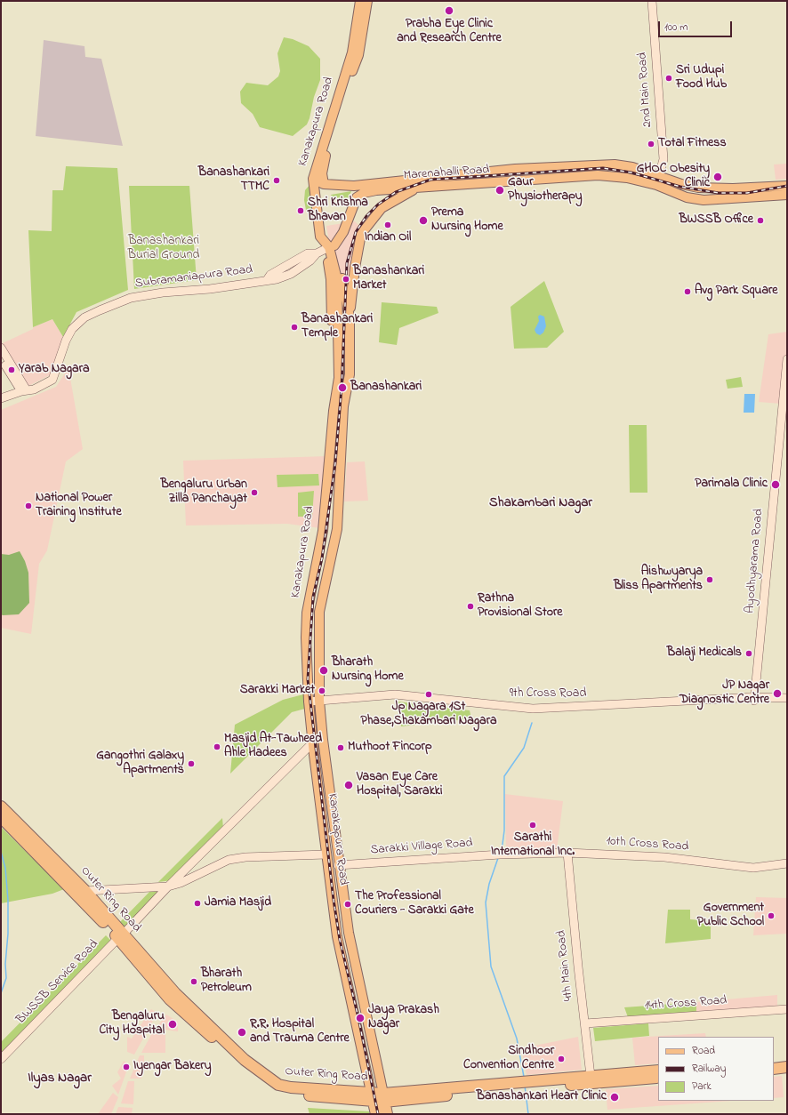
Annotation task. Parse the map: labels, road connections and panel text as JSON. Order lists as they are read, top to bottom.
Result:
{
  "streets": {
    "highway": ["Kanakapura Road", "Outer Ring Road"],
    "main road": ["Marenahalli Road"],
    "street": [
      "2nd Main Road",
      "Subramaniapura Road",
      "Ayodhyarama Road",
      "9th Cross Road",
      "10th Cross Road",
      "Sarakki Village Road",
      "4th Main Road",
      "BWSSB Service Road",
      "14th Cross Road"
    ]
  },
  "crossings": [
    ["2nd Main Road", "Marenahalli Road"],
    ["Kanakapura Road", "Marenahalli Road"],
    ["Kanakapura Road", "Subramaniapura Road"],
    ["Kanakapura Road", "9th Cross Road"],
    ["Kanakapura Road", "Sarakki Village Road"],
    ["Kanakapura Road", "Outer Ring Road"],
    ["Kanakapura Road", "BWSSB Service Road"],
    ["Ayodhyarama Road", "9th Cross Road"],
    ["10th Cross Road", "Sarakki Village Road"],
    ["10th Cross Road", "4th Main Road"],
    ["Outer Ring Road", "4th Main Road"],
    ["Outer Ring Road", "BWSSB Service Road"],
    ["4th Main Road", "14th Cross Road"]
  ],
  "districts": ["Shakambari Nagar", "Ilyas Nagar"],
  "parks": ["Banashankari Burial Ground"],
  "places": [
    "Prabha Eye Clinic and Research Centre",
    "Sri Udupi Food Hub",
    "Total Fitness",
    "GHOC Obesity Clinic",
    "Banashankari TTMC",
    "Gaur Physiotherapy",
    "Shri Krishna Bhavan",
    "Prema Nursing Home",
    "BWSSB Office",
    "Indian Oil",
    "Banashankari Market",
    "Avg Park Square",
    "Banashankari Temple",
    "Yarab Nagara",
    "Banashankari",
    "Parimala Clinic",
    "Bengaluru Urban Zilla Panchayat",
    "National Power Training Institute",
    "Aishwyarya Bliss Apartments",
    "Rathna Provisional Store",
    "Balaji Medicals",
    "Bharath Nursing Home",
    "Sarakki Market",
    "JP Nagar Diagnostic Centre",
    "Jp Nagara 1St Phase,Shakambari Nagara",
    "Masjid At-Tawheed Ahle Hadees",
    "Muthoot Fincorp",
    "Gangothri Galaxy Apartments",
    "Vasan Eye Care Hospital, Sarakki",
    "Sarathi International Inc.",
    "Jamia Masjid",
    "The Professional Couriers - Sarakki Gate",
    "Government Public School",
    "Bharath Petroleum",
    "Jaya Prakash Nagar",
    "Bengaluru City Hospital",
    "R.R. Hospital and Trauma Centre",
    "Sindhoor Convention Centre",
    "Iyengar Bakery",
    "Banashankari Heart Clinic"
  ],
  "legend": ["Road", "Railway", "Park"],
  "scale_bar": "100 m"
}
